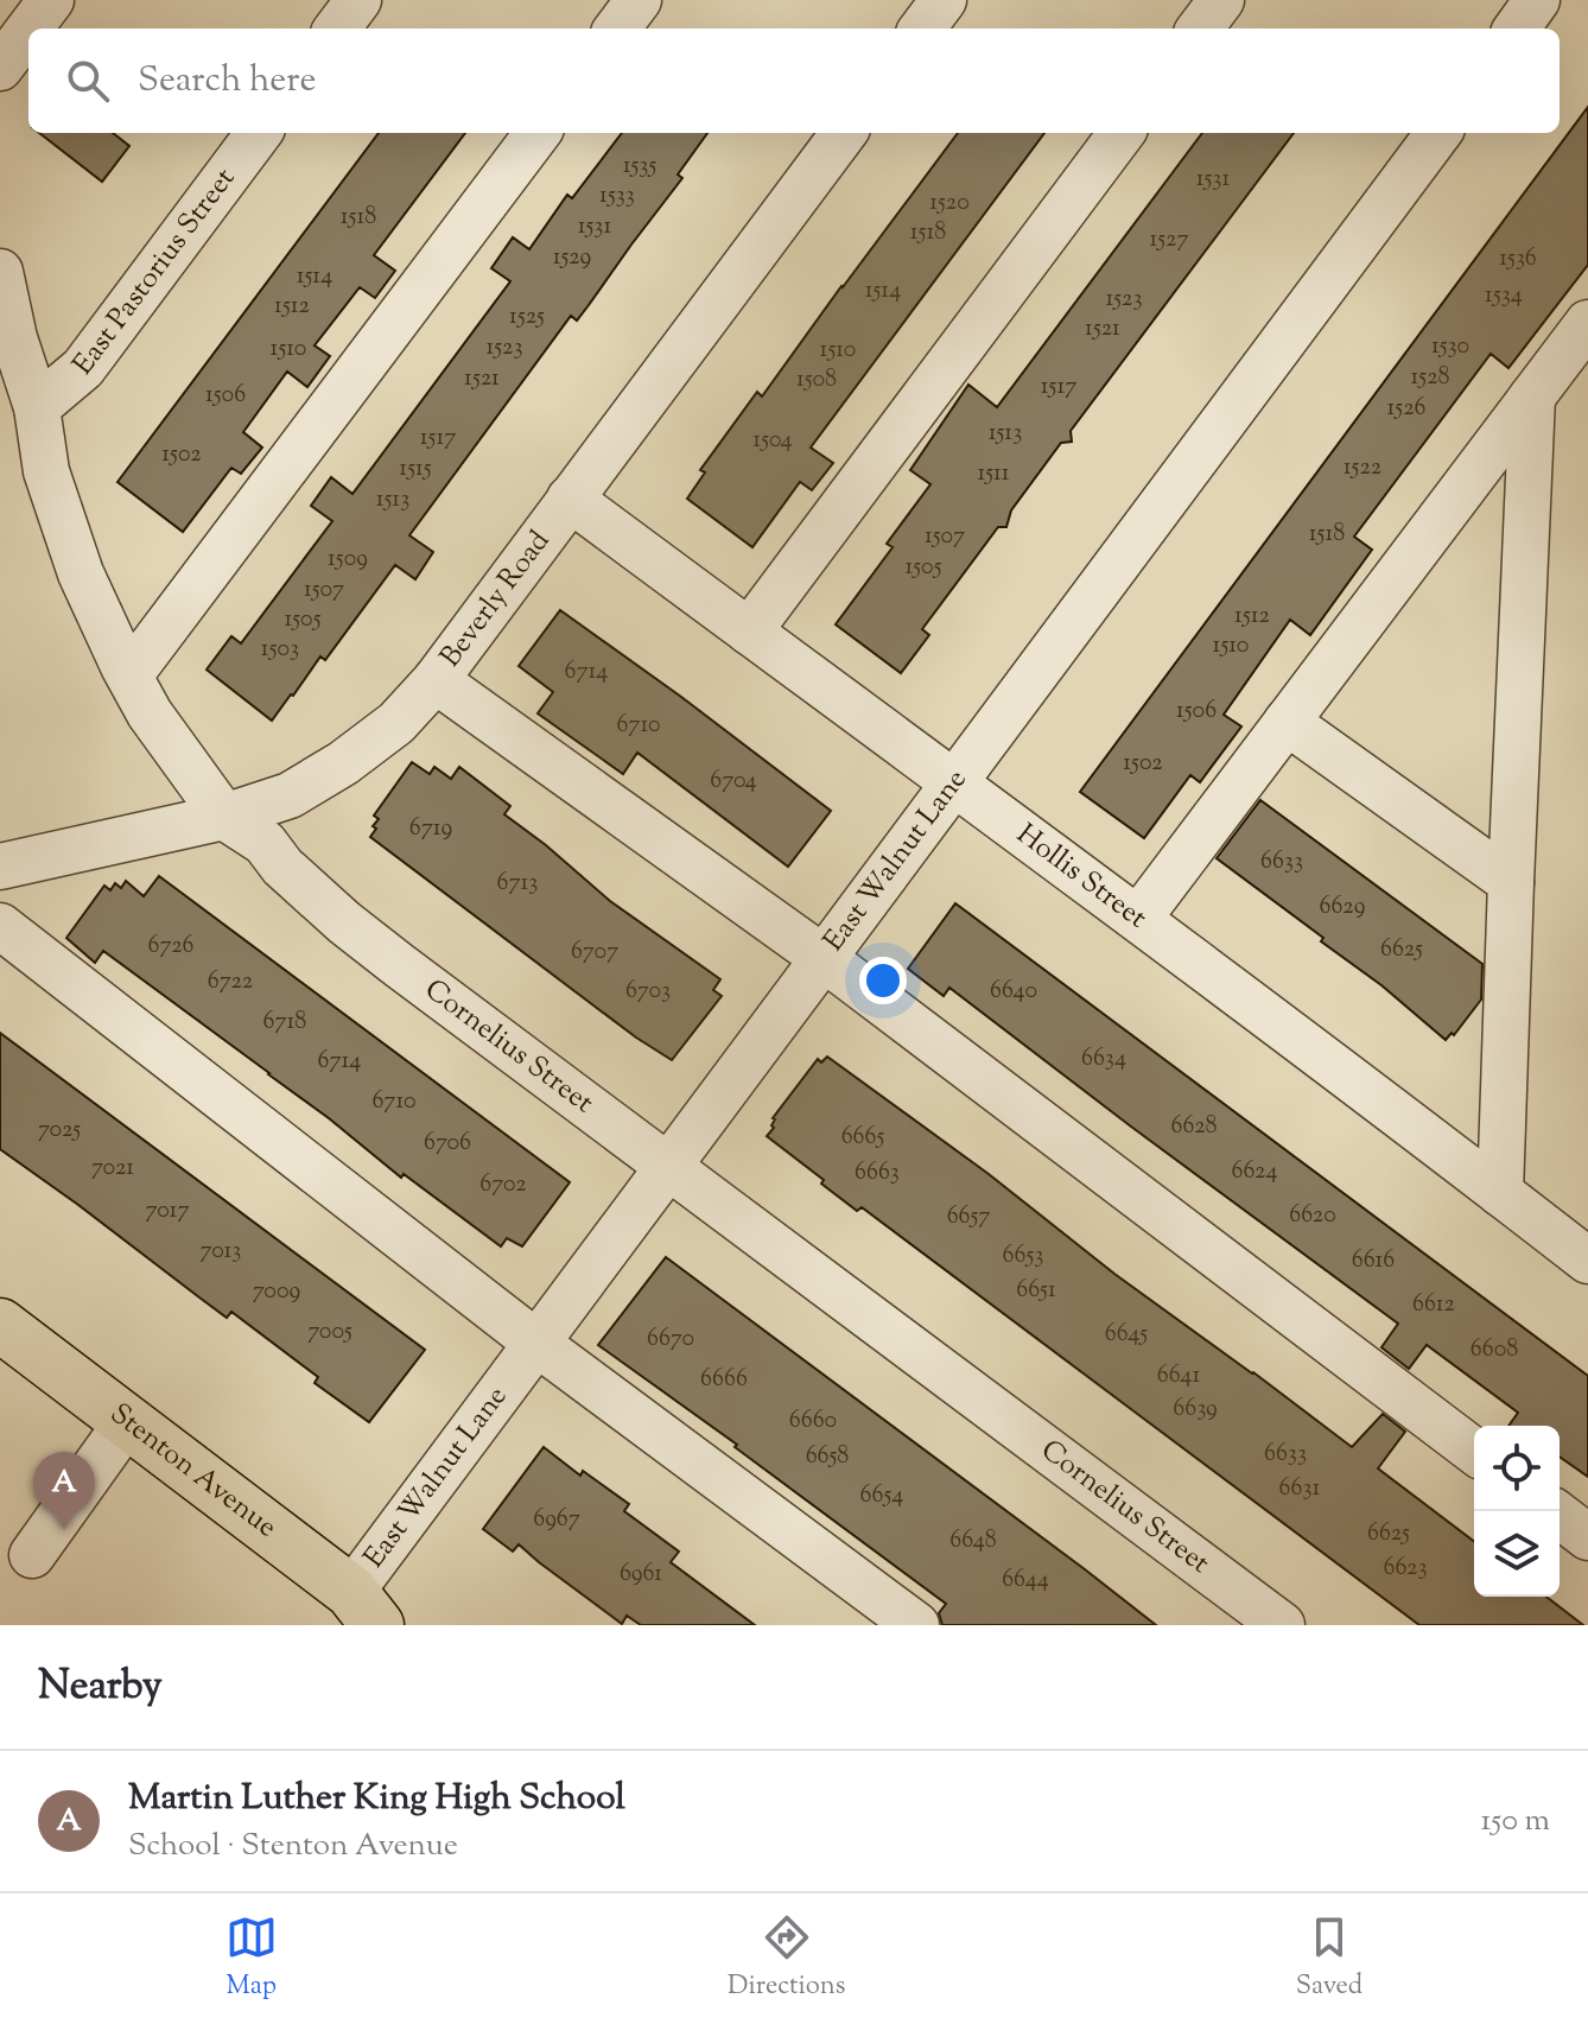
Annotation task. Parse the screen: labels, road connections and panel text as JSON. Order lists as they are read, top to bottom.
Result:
{
  "streets": {
    "main road": ["Stenton Avenue"],
    "street": [
      "East Pastorius Street",
      "Beverly Road",
      "East Walnut Lane",
      "Hollis Street",
      "Cornelius Street"
    ]
  },
  "crossings": [
    ["East Pastorius Street", "Cornelius Street"],
    ["Beverly Road", "Hollis Street"],
    ["Beverly Road", "Cornelius Street"],
    ["East Walnut Lane", "Hollis Street"],
    ["East Walnut Lane", "Cornelius Street"],
    ["East Walnut Lane", "Stenton Avenue"]
  ],
  "house_numbers": [
    "1535",
    "1531",
    "1533",
    "1520",
    "1518",
    "1531",
    "1518",
    "1527",
    "1529",
    "1536",
    "1514",
    "1514",
    "1534",
    "1523",
    "1512",
    "1525",
    "1521",
    "1530",
    "1523",
    "1510",
    "1510",
    "1528",
    "1521",
    "1508",
    "1517",
    "1506",
    "1526",
    "1513",
    "1517",
    "1504",
    "1502",
    "1522",
    "1515",
    "1511",
    "1513",
    "1518",
    "1507",
    "1509",
    "1505",
    "1507",
    "1512",
    "1505",
    "1510",
    "1503",
    "6714",
    "1506",
    "6710",
    "1502",
    "6704",
    "6719",
    "6633",
    "6713",
    "6629",
    "6726",
    "6625",
    "6707",
    "6722",
    "6703",
    "6640",
    "6718",
    "6634",
    "6714",
    "6710",
    "6628",
    "7025",
    "6665",
    "6706",
    "7021",
    "6624",
    "6663",
    "6702",
    "7017",
    "6620",
    "6657",
    "7013",
    "6653",
    "6616",
    "6651",
    "7009",
    "6612",
    "7005",
    "6645",
    "6670",
    "6608",
    "6641",
    "6666",
    "6639",
    "6660",
    "6633",
    "6658",
    "6631",
    "6654",
    "6967",
    "6625",
    "6648",
    "6623",
    "6961",
    "6644"
  ],
  "page": {
    "search": "Search here",
    "pins": "A",
    "heading": "Nearby",
    "list": [
      {
        "mark": "A",
        "name": "Martin Luther King High School",
        "note": "School · Stenton Avenue",
        "value": "150 m"
      }
    ],
    "nav": ["Map", "Directions", "Saved"]
  }
}
